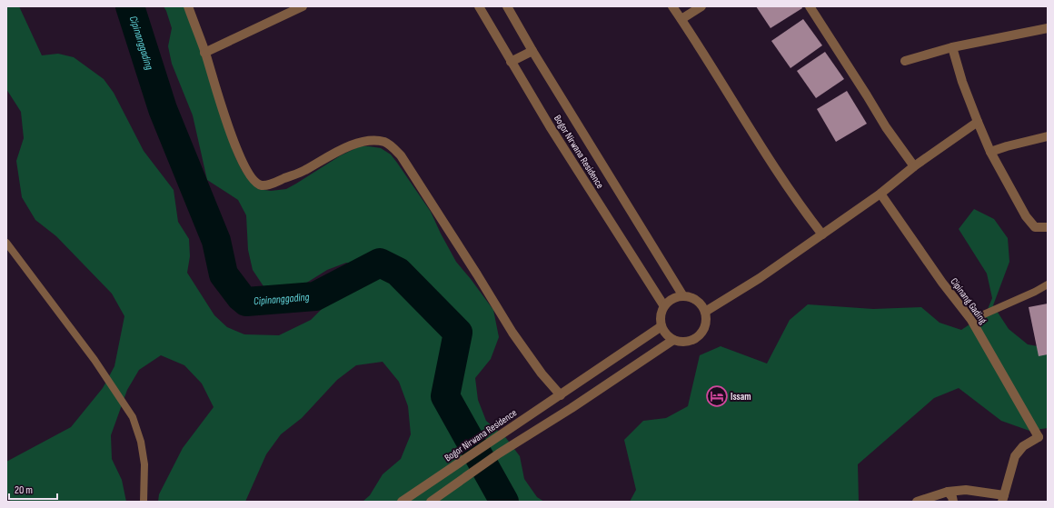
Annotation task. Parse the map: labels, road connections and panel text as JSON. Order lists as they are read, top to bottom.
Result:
{
  "streets": {
    "street": ["Bogor Nirwana Residence", "Cipinang Gading"]
  },
  "water": ["Cipinanggading"],
  "places": {
    "hotel": ["Issam"]
  },
  "scale_bar": "20 m"
}
